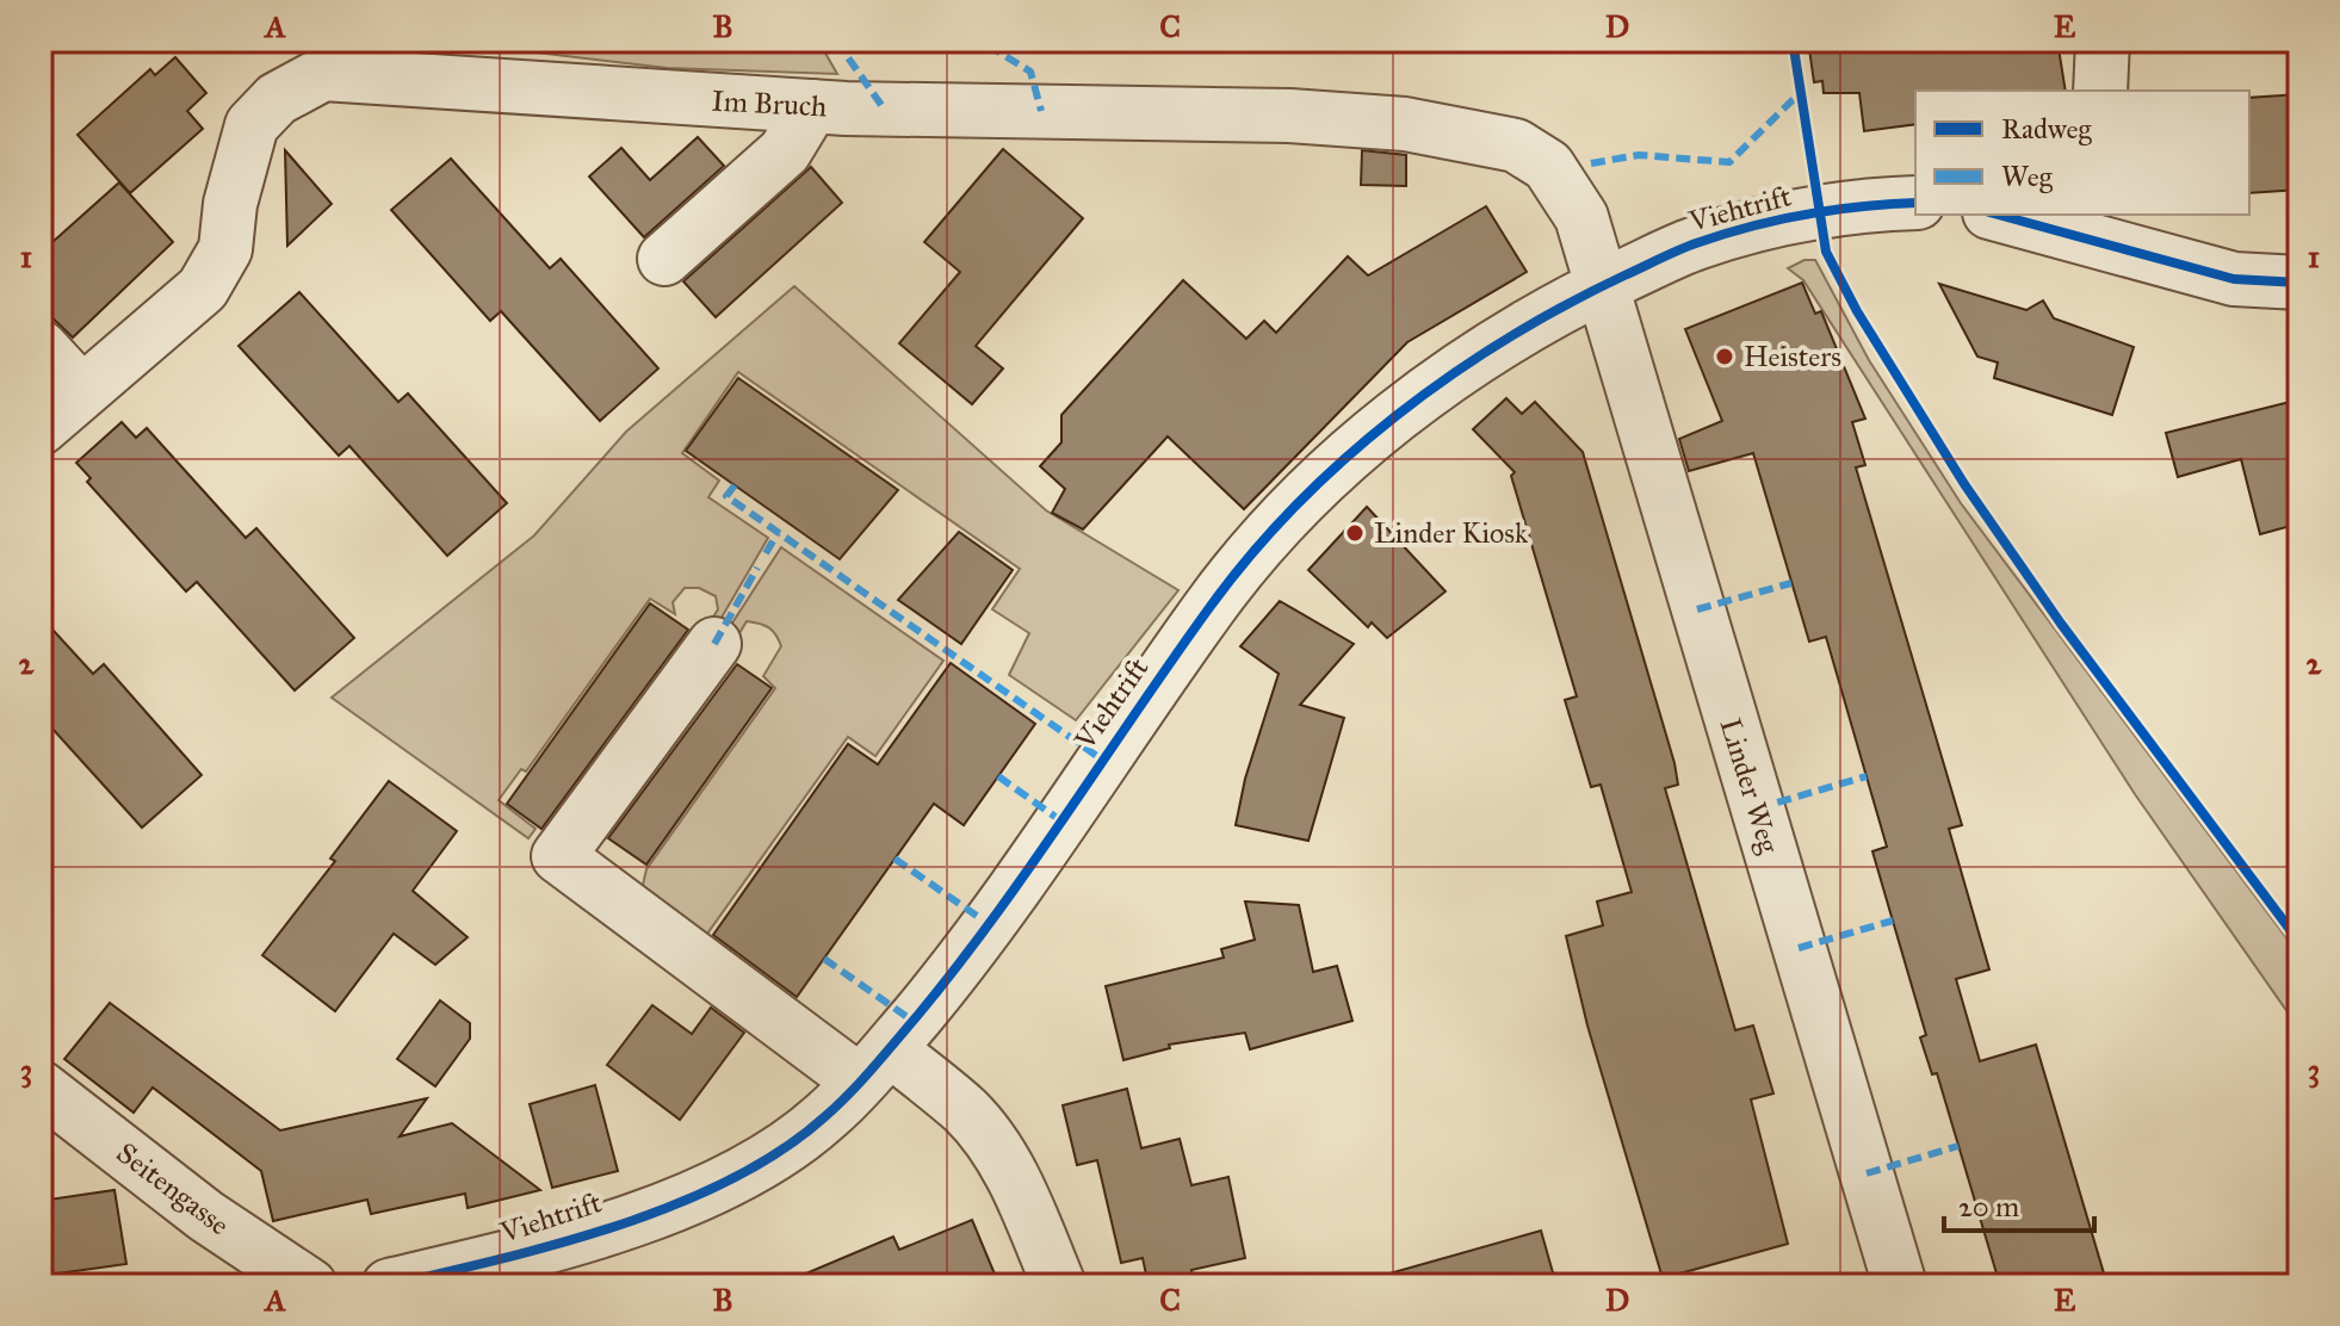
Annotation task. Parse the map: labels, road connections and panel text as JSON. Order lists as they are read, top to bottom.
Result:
{
  "streets": {
    "street": [
      "Im Bruch",
      "Viehtrift",
      "Linder Weg",
      "Seitengasse"
    ]
  },
  "crossings": [
    ["Im Bruch", "Viehtrift"],
    ["Im Bruch", "Linder Weg"],
    ["Viehtrift", "Linder Weg"]
  ],
  "places": ["Heisters", "Linder Kiosk"],
  "legend": ["Radweg", "Weg"],
  "scale_bar": "20 m",
  "grid": {
    "columns": [
      "A",
      "B",
      "C",
      "D",
      "E"
    ],
    "rows": ["1", "2", "3"]
  }
}
